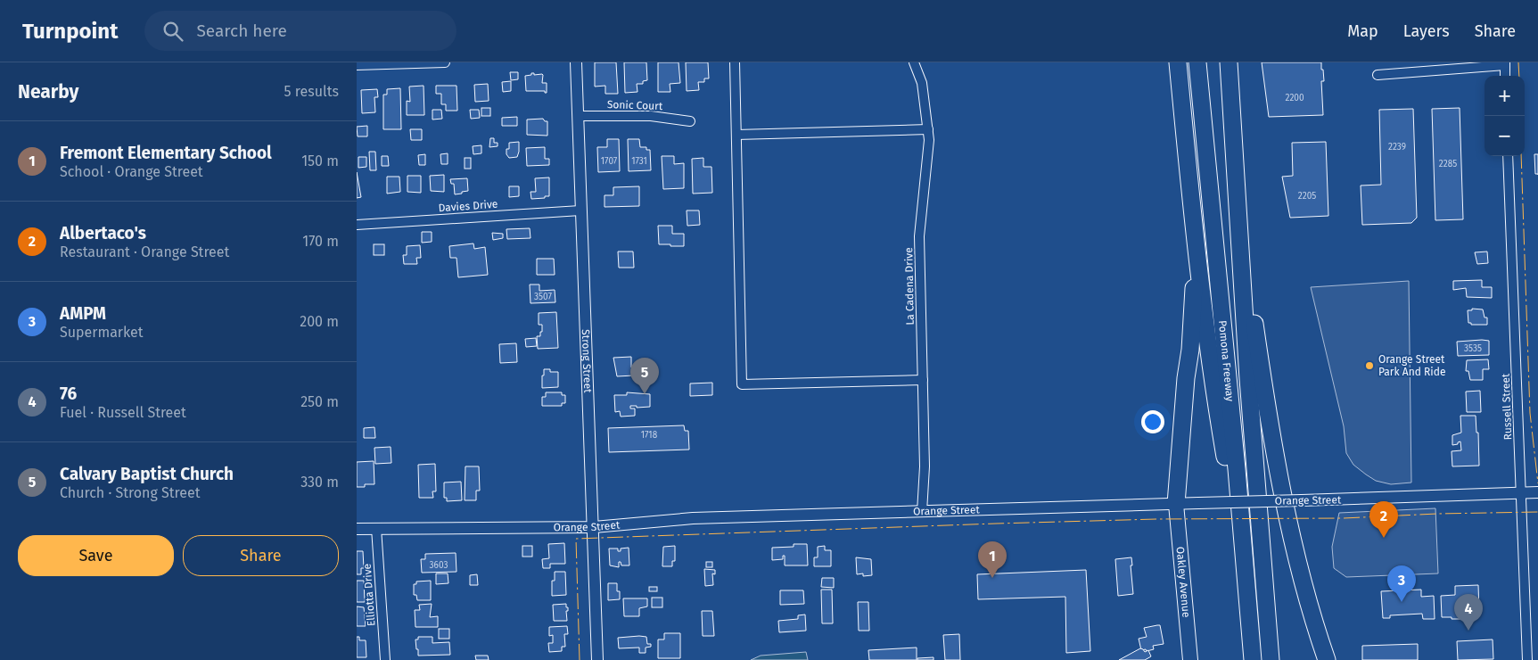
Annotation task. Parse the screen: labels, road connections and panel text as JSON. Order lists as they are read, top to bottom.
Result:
{
  "streets": {
    "highway": ["Pomona Freeway"],
    "main road": ["Oakley Avenue"],
    "street": [
      "Sonic Court",
      "Davies Drive",
      "La Cadena Drive",
      "Strong Street",
      "Russell Street",
      "Orange Street",
      "Elliotta Drive"
    ]
  },
  "crossings": [
    ["Sonic Court", "Strong Street"],
    ["Davies Drive", "Strong Street"],
    ["La Cadena Drive", "Orange Street"],
    ["Strong Street", "Orange Street"],
    ["Russell Street", "Orange Street"],
    ["Orange Street", "Oakley Avenue"],
    ["Orange Street", "Elliotta Drive"]
  ],
  "places": ["Orange Street Park And Ride"],
  "house_numbers": [
    "2200",
    "2239",
    "1707",
    "1731",
    "2285",
    "2205",
    "3507",
    "3535",
    "1718",
    "3603"
  ],
  "page": {
    "header": "Turnpoint",
    "search": "Search here",
    "nav": ["Map", "Layers", "Share"],
    "heading": ["Nearby", "5 results"],
    "map_buttons": ["+", "−"],
    "list": [
      {
        "mark": "1",
        "name": "Fremont Elementary School",
        "note": "School · Orange Street",
        "value": "150 m"
      },
      {
        "mark": "2",
        "name": "Albertaco's",
        "note": "Restaurant · Orange Street",
        "value": "170 m"
      },
      {
        "mark": "3",
        "name": "AMPM",
        "note": "Supermarket",
        "value": "200 m"
      },
      {
        "mark": "4",
        "name": "76",
        "note": "Fuel · Russell Street",
        "value": "250 m"
      },
      {
        "mark": "5",
        "name": "Calvary Baptist Church",
        "note": "Church · Strong Street",
        "value": "330 m"
      }
    ],
    "pins": [
      "5",
      "2",
      "1",
      "3",
      "4"
    ],
    "buttons": ["Save", "Share"]
  }
}
